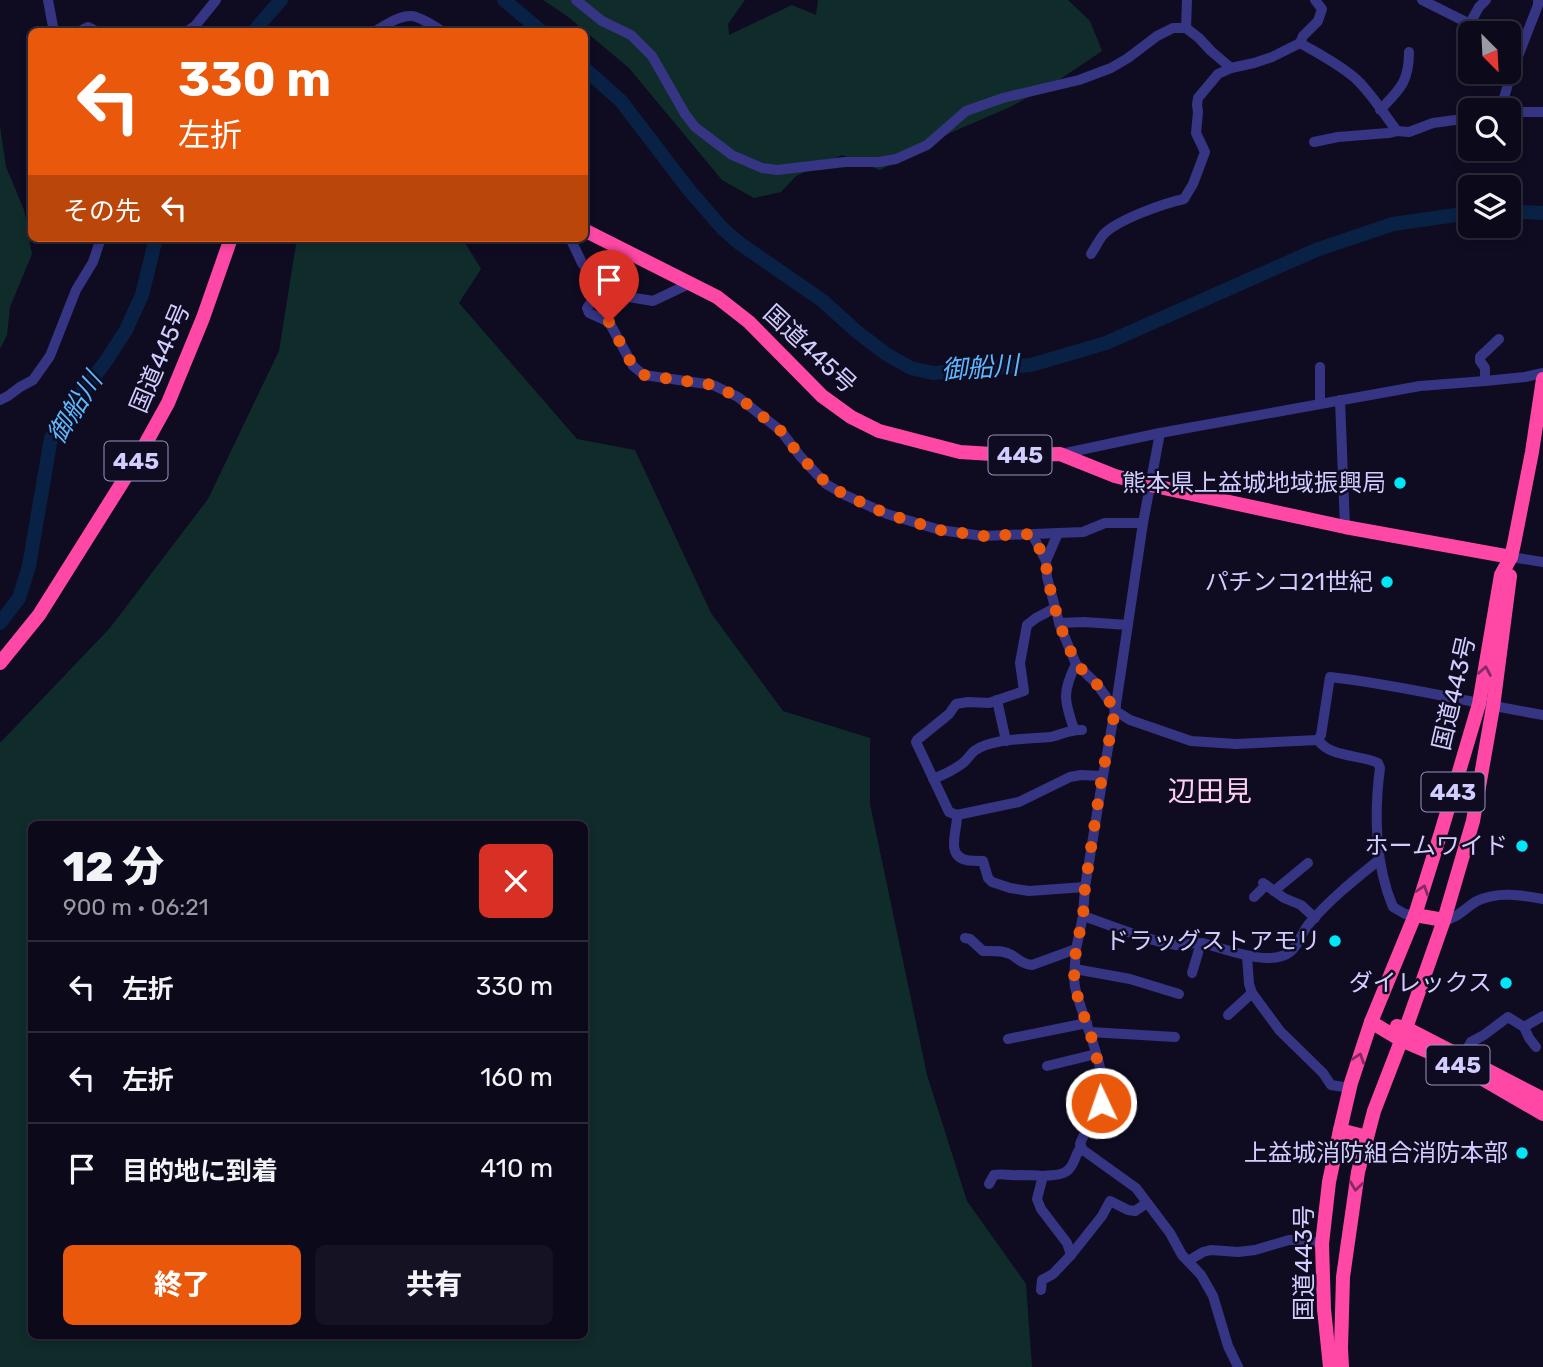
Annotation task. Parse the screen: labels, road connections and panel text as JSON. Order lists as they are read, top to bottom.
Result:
{
  "streets": {
    "highway": [
      "国道445号",
      "445",
      "国道443号",
      "443"
    ]
  },
  "crossings": [
    ["国道445号", "国道443号"],
    ["445", "国道443号"]
  ],
  "districts": ["辺田見"],
  "water": ["御船川"],
  "places": [
    "熊本県上益城地域振興局",
    "パチンコ21世紀",
    "ホームワイド",
    "ドラッグストアモリ",
    "ダイレックス",
    "上益城消防組合消防本部"
  ],
  "north": "bottom right",
  "page": {
    "turn": ["330 m", "左折"],
    "then": "その先",
    "heading": ["12 分", "900 m · 06:21"],
    "list": [
      {
        "name": "左折",
        "value": "330 m"
      },
      {
        "name": "左折",
        "value": "160 m"
      },
      {
        "name": "目的地に到着",
        "value": "410 m"
      }
    ],
    "buttons": ["終了", "共有"]
  }
}
